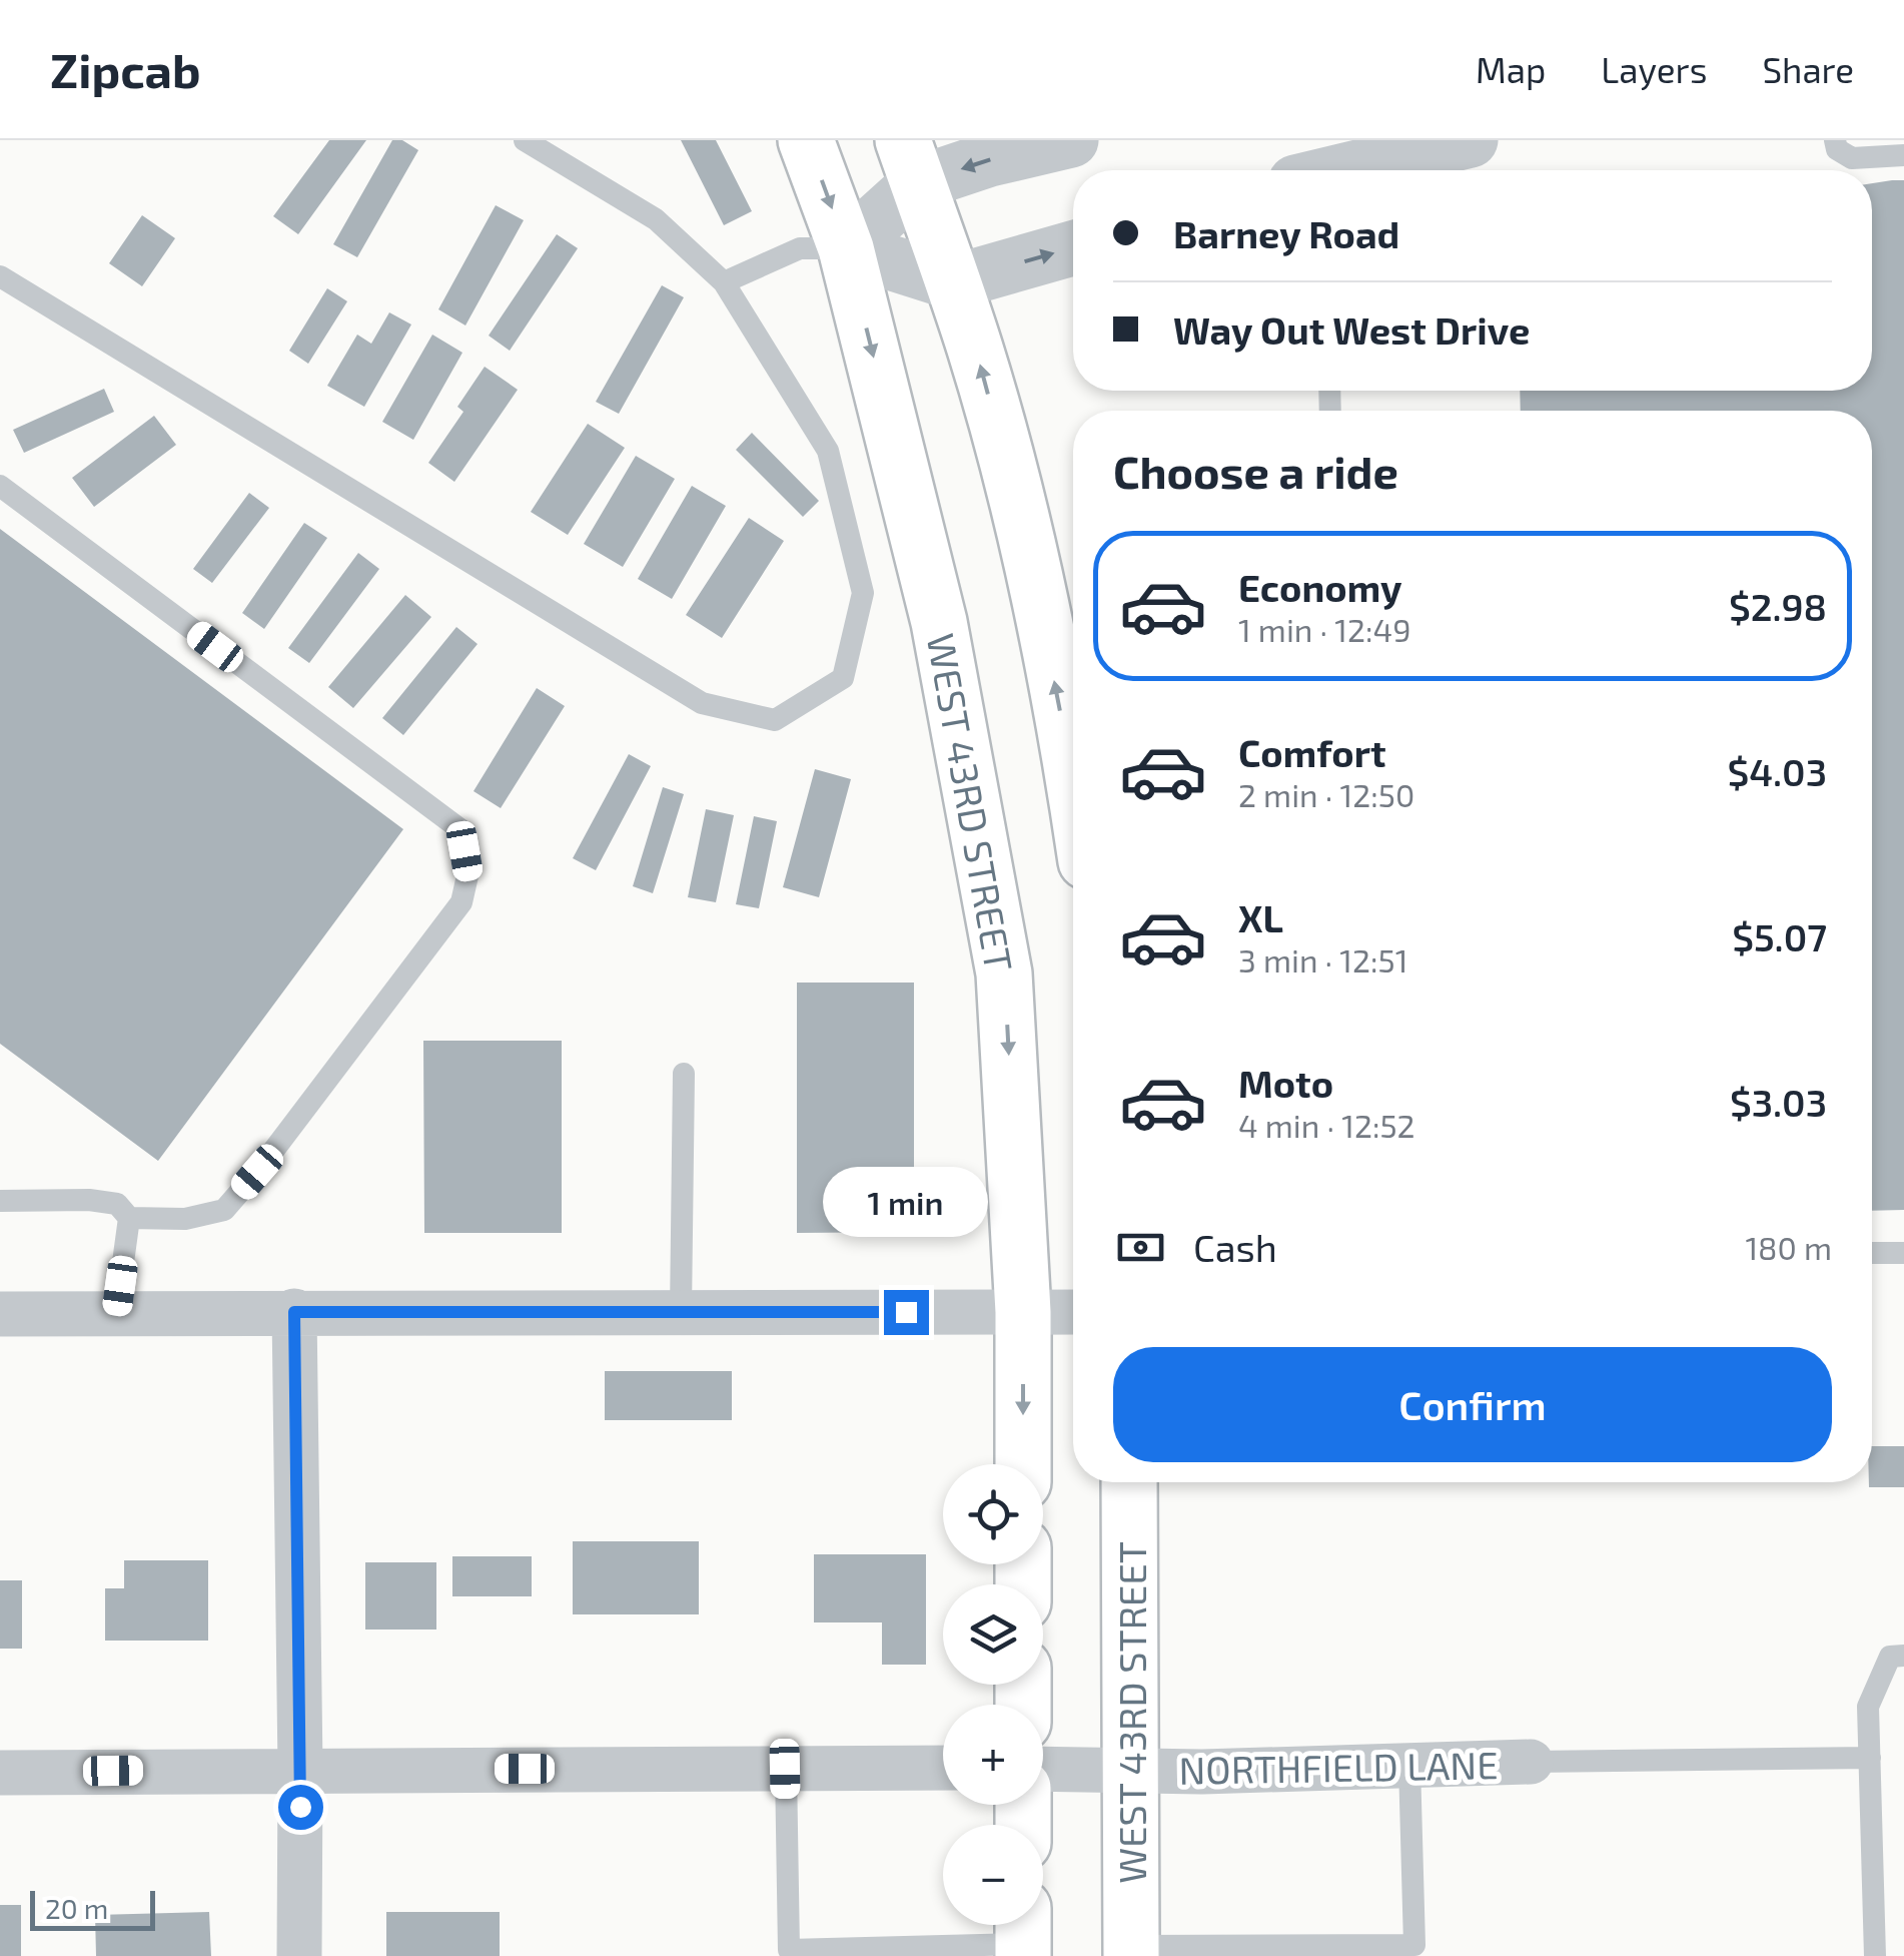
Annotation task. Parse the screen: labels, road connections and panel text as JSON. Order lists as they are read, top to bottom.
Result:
{
  "streets": {
    "main road": ["WEST 43RD STREET"],
    "street": ["NORTHFIELD LANE"]
  },
  "crossings": [
    ["WEST 43RD STREET", "NORTHFIELD LANE"]
  ],
  "scale_bar": "20 m",
  "page": {
    "header": "Zipcab",
    "nav": ["Map", "Layers", "Share"],
    "banner": ["Barney Road", "Way Out West Drive"],
    "heading": "Choose a ride",
    "list": [
      {
        "name": "Economy",
        "note": "1 min · 12:49",
        "value": "$2.98"
      },
      {
        "name": "Comfort",
        "note": "2 min · 12:50",
        "value": "$4.03"
      },
      {
        "name": "XL",
        "note": "3 min · 12:51",
        "value": "$5.07"
      },
      {
        "name": "Moto",
        "note": "4 min · 12:52",
        "value": "$3.03"
      }
    ],
    "bubble": "1 min",
    "pay": ["Cash", "180 m"],
    "buttons": "Confirm",
    "map_buttons": ["+", "−"],
    "scale": "20 m"
  }
}
